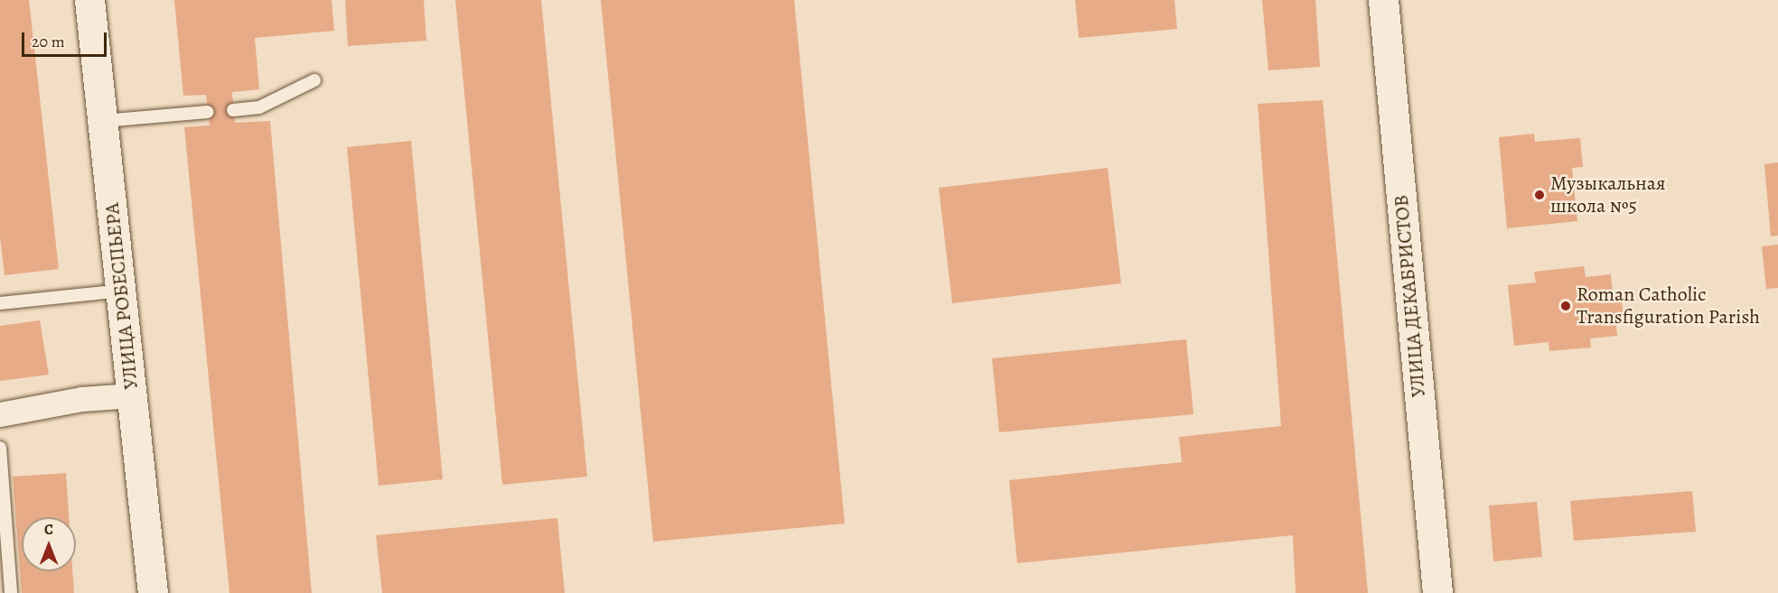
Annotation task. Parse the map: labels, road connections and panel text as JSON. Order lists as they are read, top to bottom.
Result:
{
  "streets": {
    "main road": ["УЛИЦА РОБЕСПЬЕРА", "УЛИЦА ДЕКАБРИСТОВ"]
  },
  "places": ["Музыкальная школа №5", "Roman Catholic Transfiguration Parish"],
  "scale_bar": "20 m",
  "north": "top"
}
